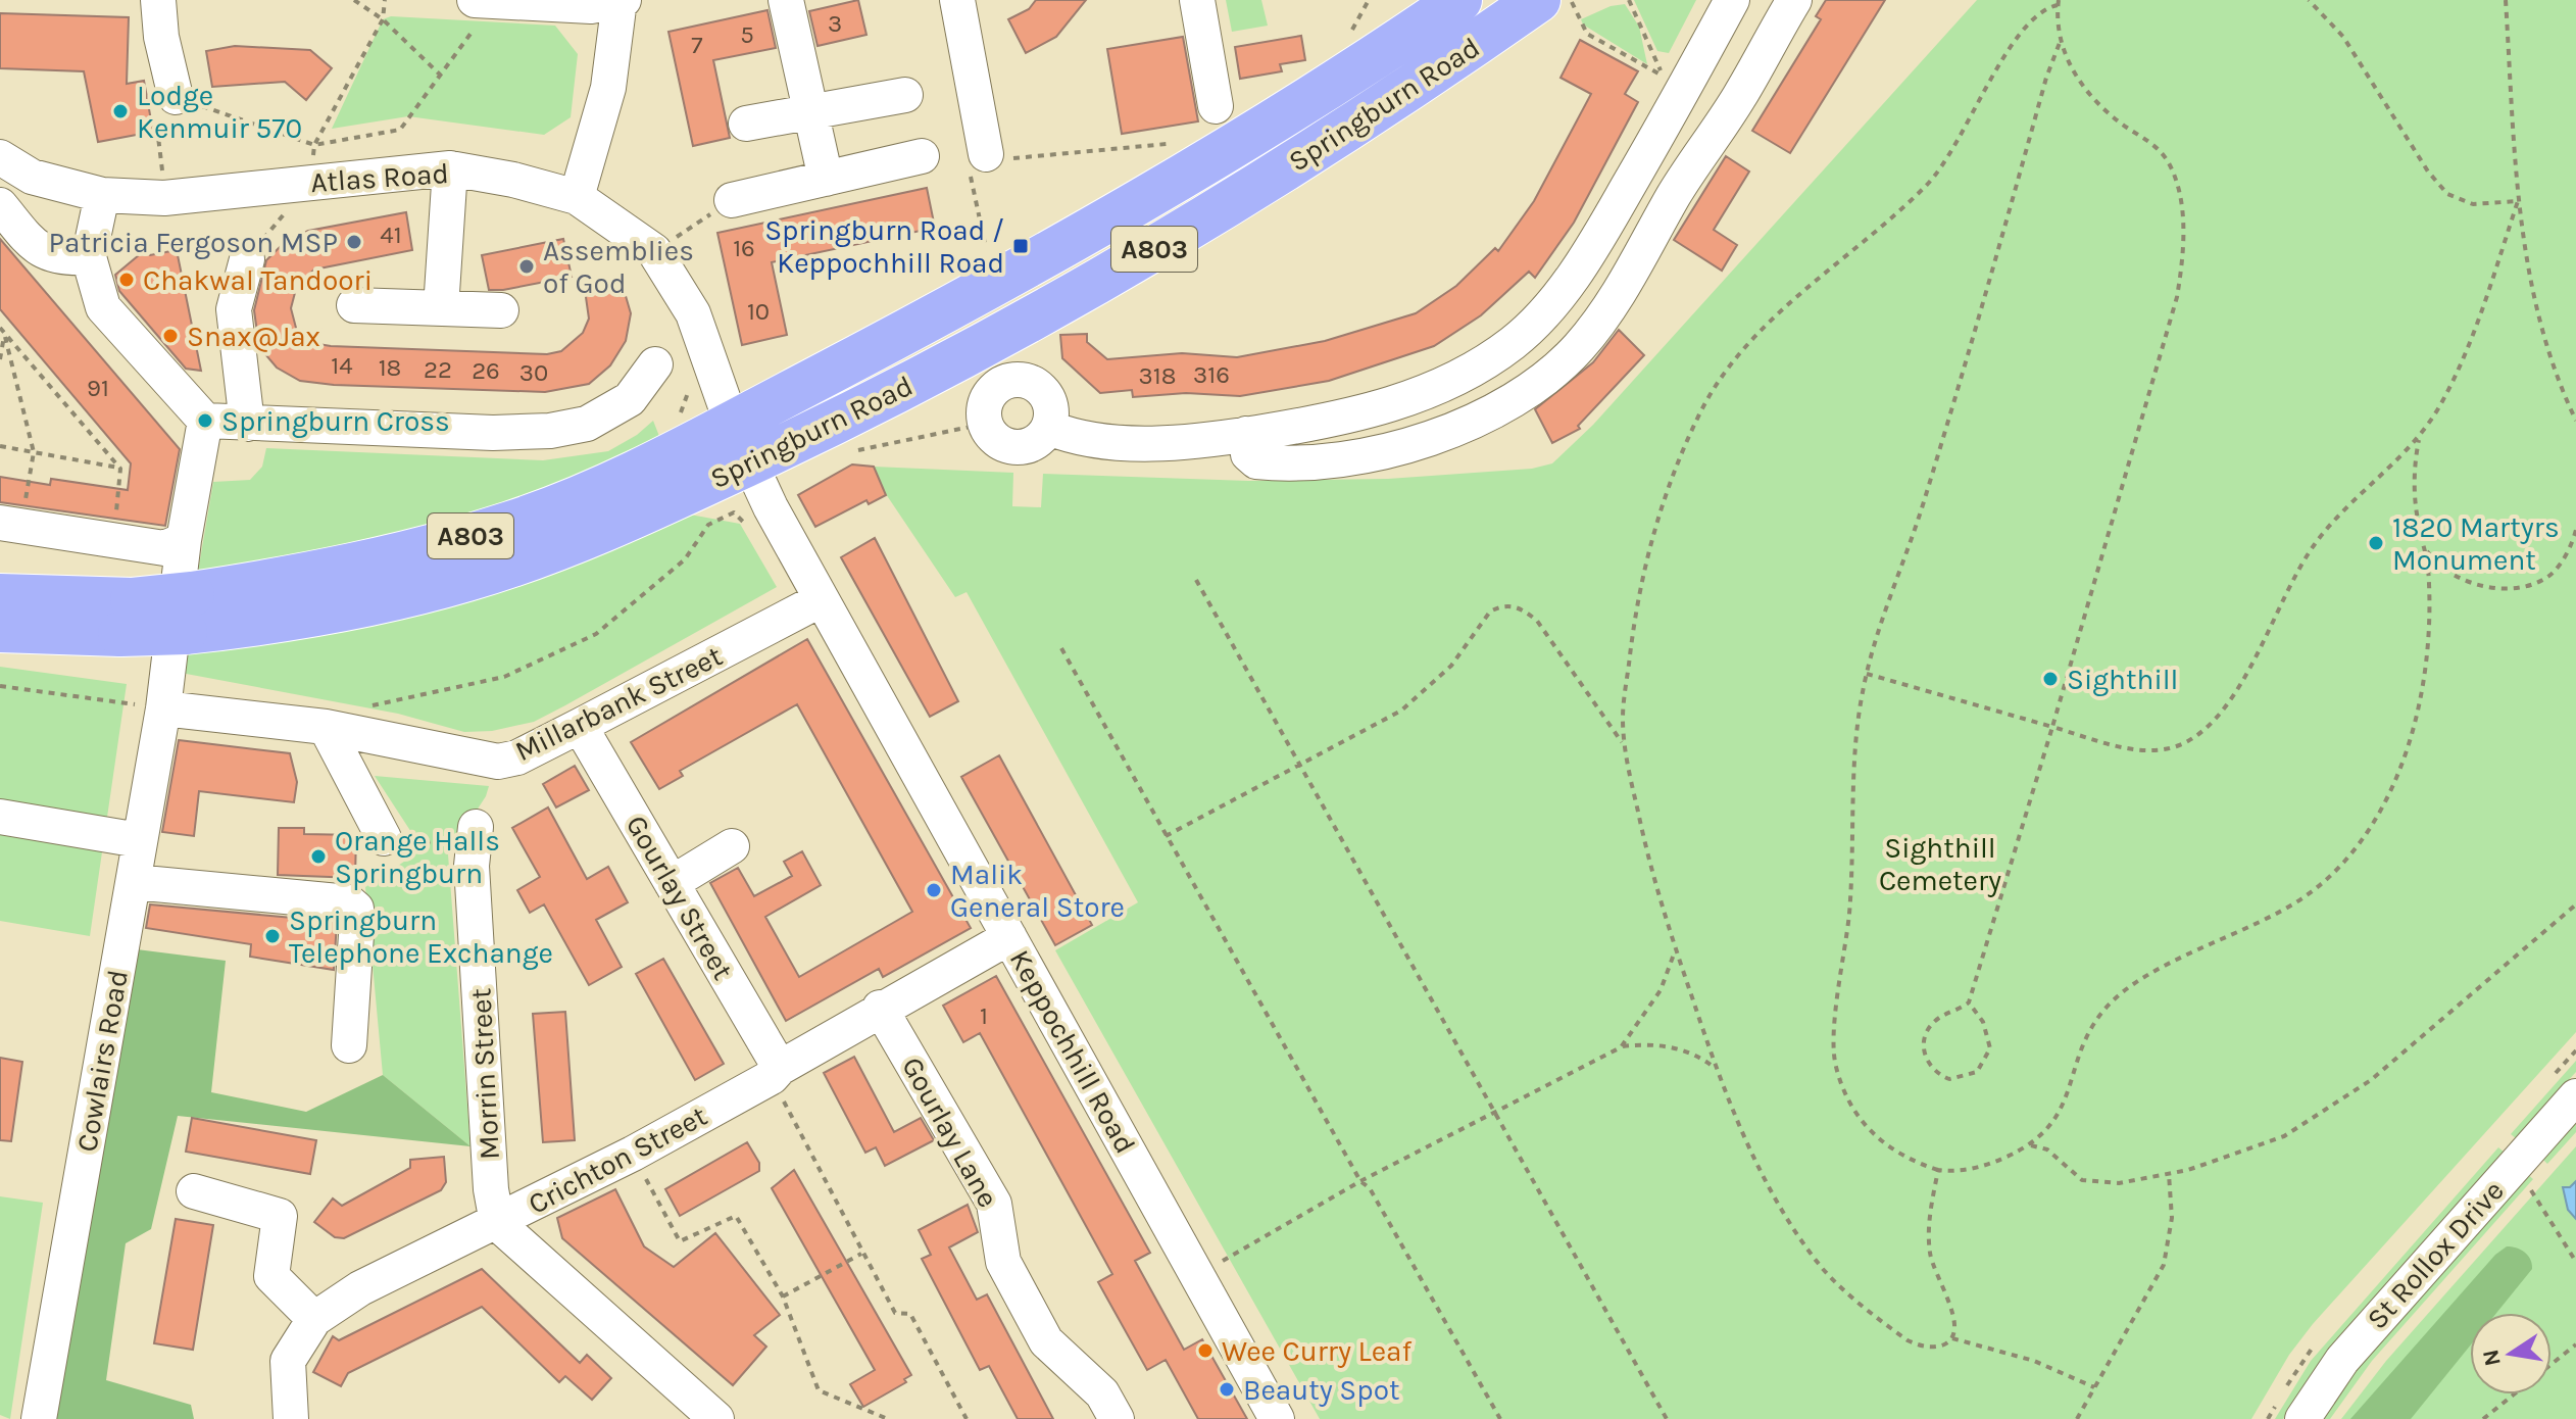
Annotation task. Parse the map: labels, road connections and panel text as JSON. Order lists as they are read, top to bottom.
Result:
{
  "streets": {
    "main road": ["Springburn Road", "A803"],
    "street": [
      "Atlas Road",
      "Millarbank Street",
      "Gourlay Street",
      "Keppochhill Road",
      "Cowlairs Road",
      "Morrin Street",
      "Gourlay Lane",
      "Crichton Street",
      "St Rollox Drive"
    ]
  },
  "crossings": [
    ["Springburn Road", "Atlas Road"],
    ["Springburn Road", "Keppochhill Road"],
    ["Atlas Road", "Keppochhill Road"],
    ["Millarbank Street", "Gourlay Street"],
    ["Millarbank Street", "Keppochhill Road"],
    ["Millarbank Street", "Cowlairs Road"],
    ["Gourlay Street", "Crichton Street"],
    ["Keppochhill Road", "Crichton Street"],
    ["Morrin Street", "Crichton Street"],
    ["Gourlay Lane", "Crichton Street"]
  ],
  "parks": ["Sighthill Cemetery"],
  "places": {
    "other": [
      "Lodge Kenmuir 570",
      "Patricia Fergoson MSP",
      "Assemblies of God",
      "Chakwal Tandoori",
      "Snax@Jax",
      "Springburn Cross",
      "1820 Martyrs Monument",
      "Sighthill",
      "Orange Halls Springburn",
      "Malik General Store",
      "Springburn Telephone Exchange",
      "Wee Curry Leaf",
      "Beauty Spot"
    ],
    "transit": ["Springburn Road / Keppochhill Road"]
  },
  "house_numbers": [
    "3",
    "5",
    "7",
    "41",
    "16",
    "10",
    "14",
    "18",
    "22",
    "26",
    "30",
    "316",
    "318",
    "91",
    "1"
  ],
  "north": "left"
}
